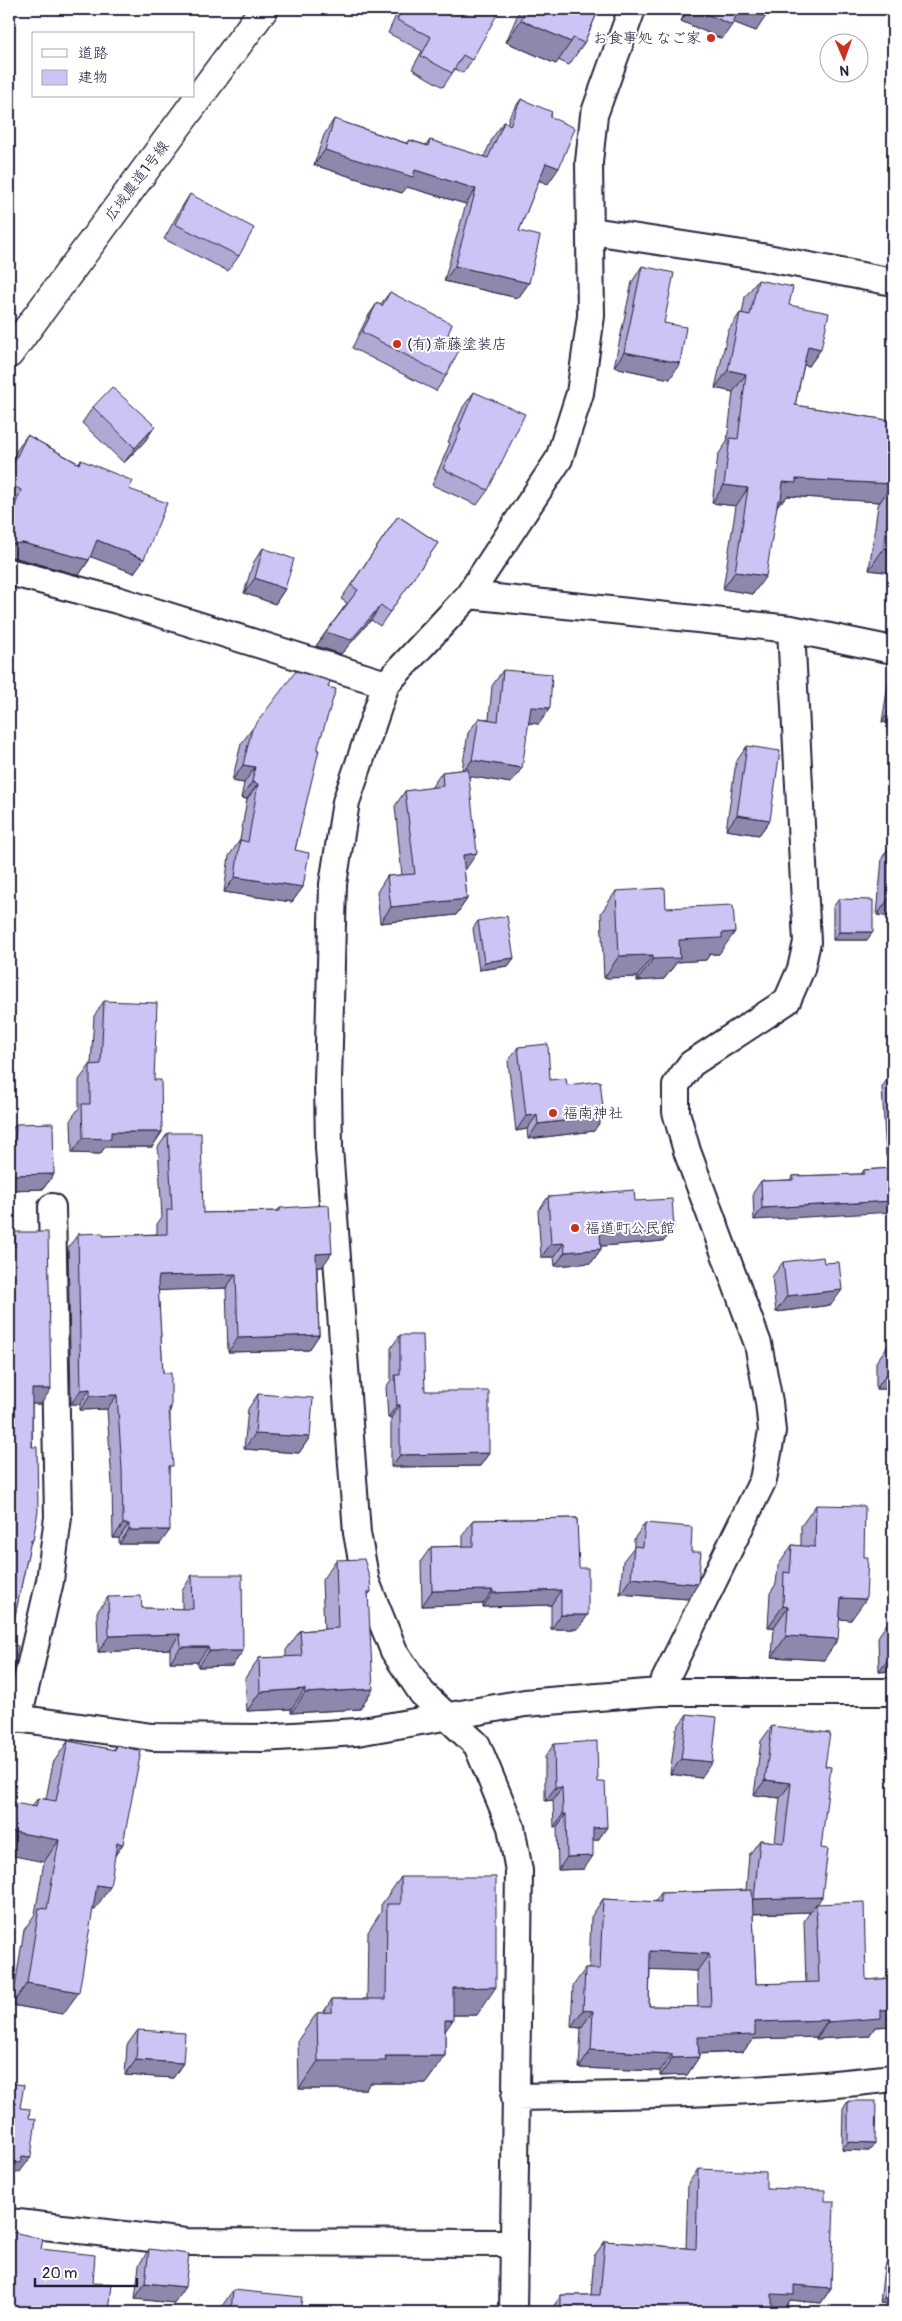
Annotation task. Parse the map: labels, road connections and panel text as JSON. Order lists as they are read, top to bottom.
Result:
{
  "streets": {
    "street": ["広域農道1号線"]
  },
  "places": [
    "お食事処 なご家",
    "(有)斎藤塗装店",
    "福南神社",
    "福道町公民館"
  ],
  "legend": ["道路", "建物"],
  "scale_bar": "20 m",
  "north": "bottom"
}
